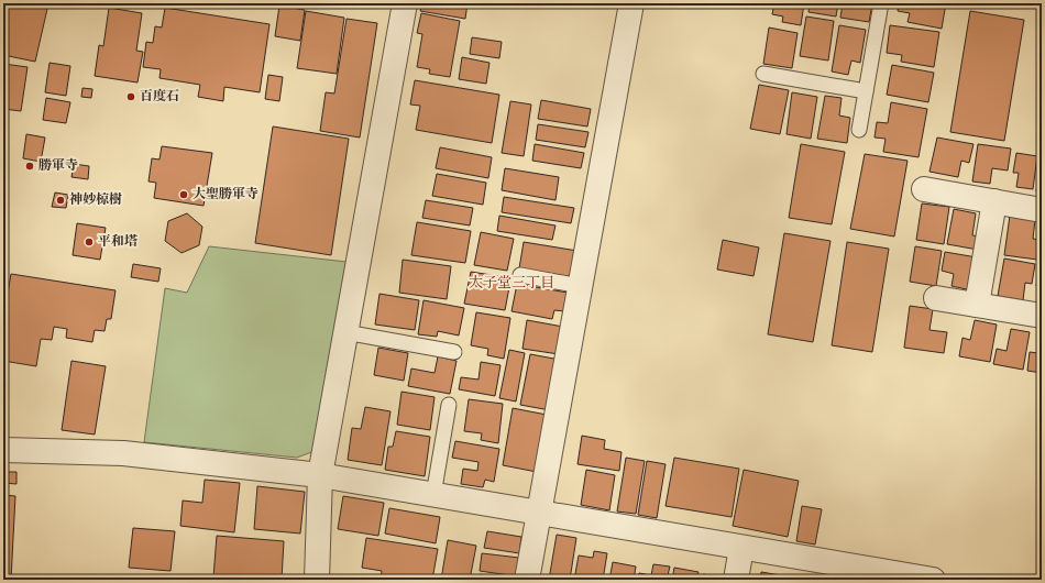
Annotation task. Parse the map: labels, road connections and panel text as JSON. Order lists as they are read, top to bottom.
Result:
{
  "districts": ["太子堂三丁目"],
  "places": [
    "百度石",
    "勝軍寺",
    "大聖勝軍寺",
    "神妙椋樹",
    "平和塔"
  ]
}
